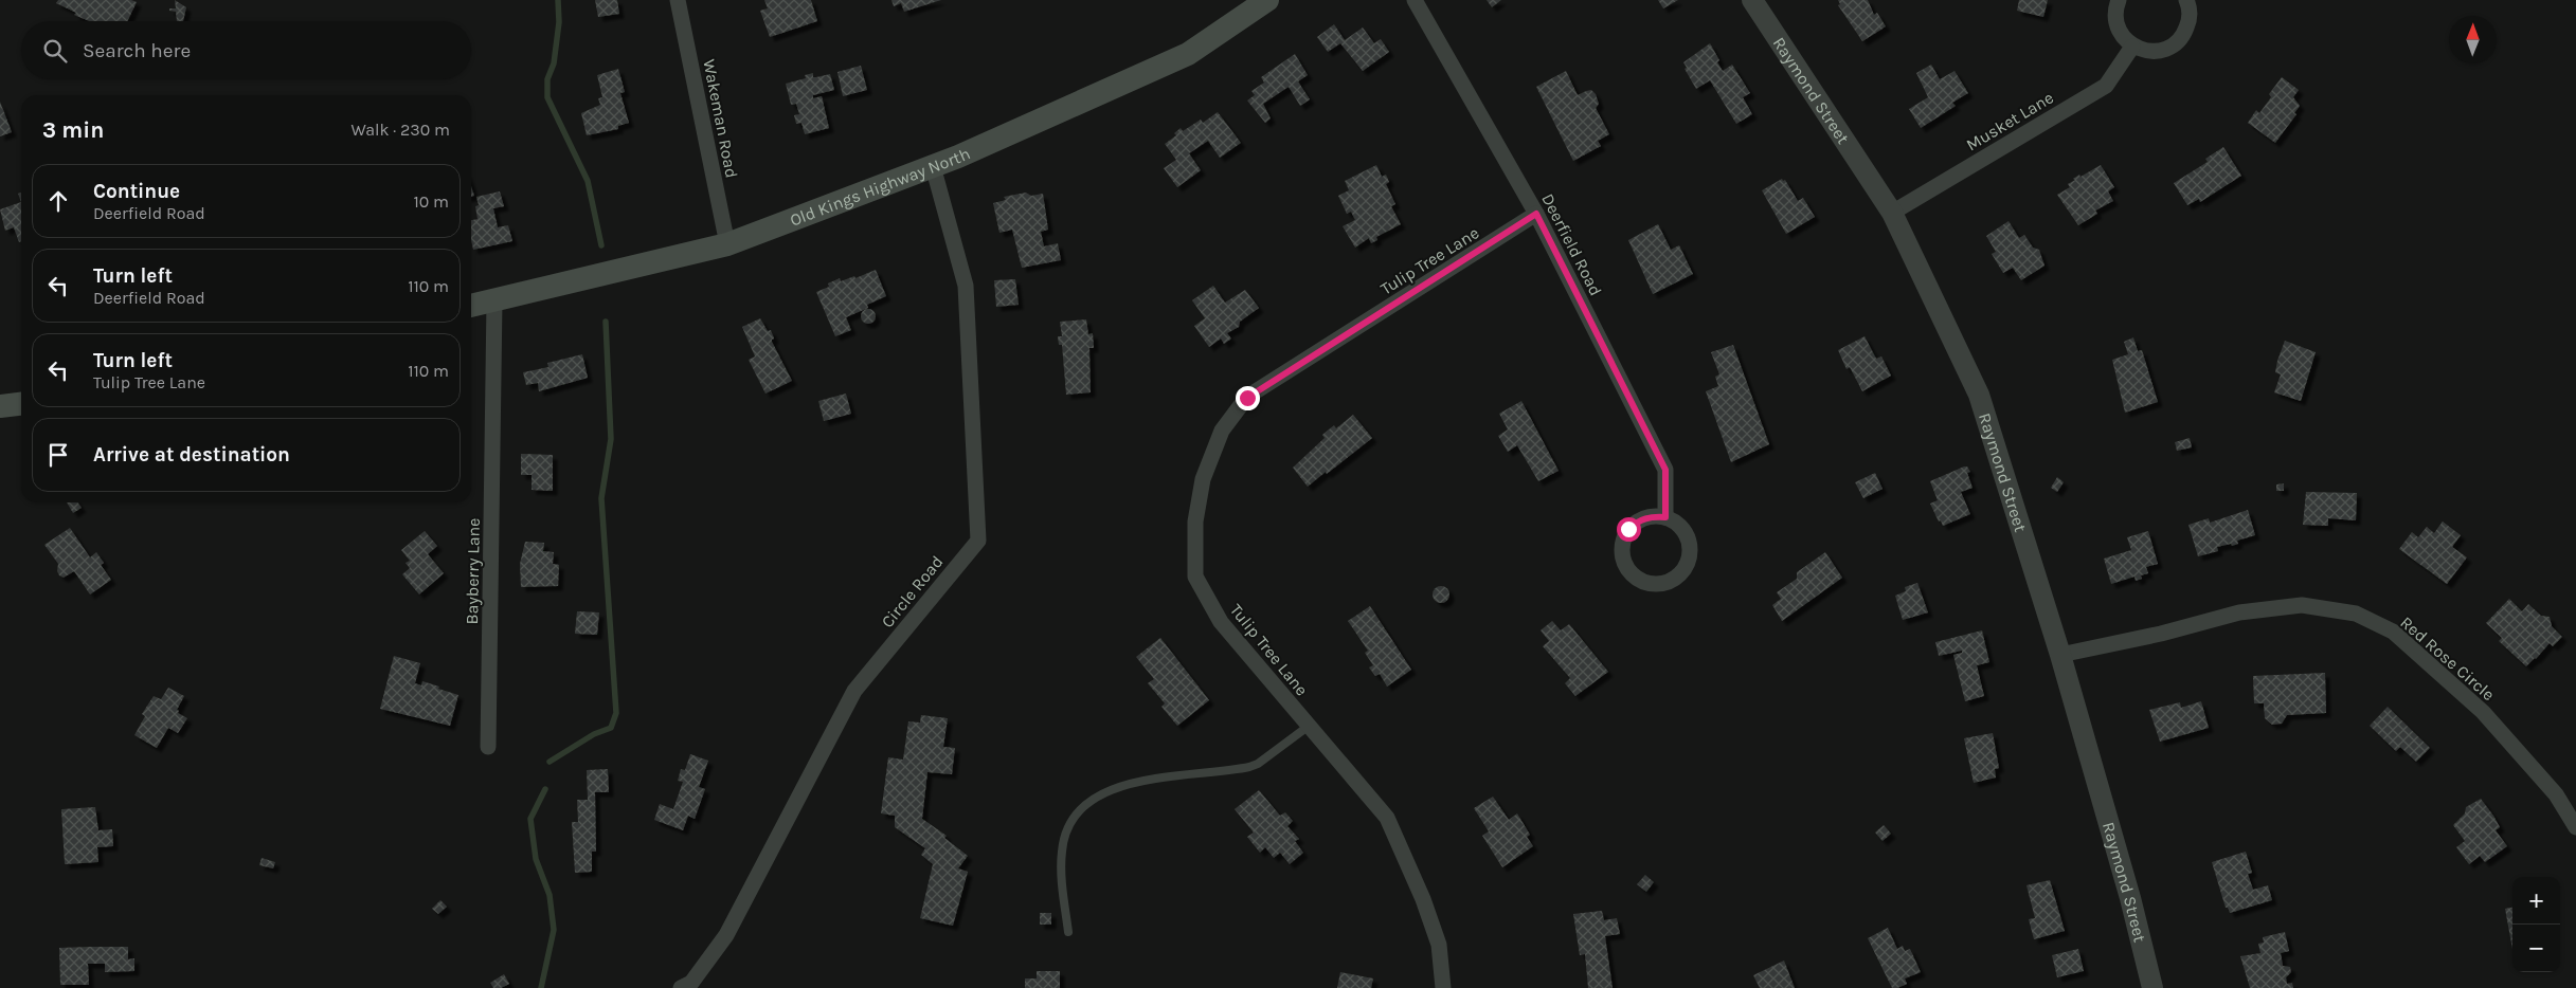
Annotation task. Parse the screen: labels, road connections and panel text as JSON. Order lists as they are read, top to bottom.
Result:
{
  "streets": {
    "main road": ["Old Kings Highway North"],
    "street": [
      "Raymond Street",
      "Wakeman Road",
      "Musket Lane",
      "Deerfield Road",
      "Tulip Tree Lane",
      "Bayberry Lane",
      "Circle Road",
      "Red Rose Circle"
    ]
  },
  "crossings": [
    ["Raymond Street", "Musket Lane"],
    ["Raymond Street", "Red Rose Circle"],
    ["Wakeman Road", "Old Kings Highway North"],
    ["Old Kings Highway North", "Bayberry Lane"],
    ["Old Kings Highway North", "Circle Road"],
    ["Deerfield Road", "Tulip Tree Lane"]
  ],
  "north": "top",
  "page": {
    "search": "Search here",
    "heading": ["3 min", "Walk · 230 m"],
    "list": [
      ["Continue", "Deerfield Road", "10 m"],
      ["Turn left", "Deerfield Road", "110 m"],
      ["Turn left", "Tulip Tree Lane", "110 m"],
      "Arrive at destination"
    ],
    "map_buttons": ["+", "−"]
  }
}
